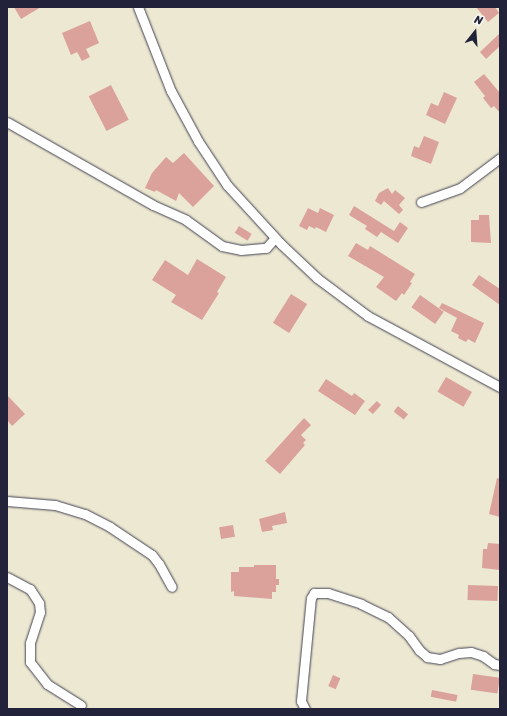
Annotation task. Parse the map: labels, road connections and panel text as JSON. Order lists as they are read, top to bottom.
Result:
{
  "north": "top"
}
